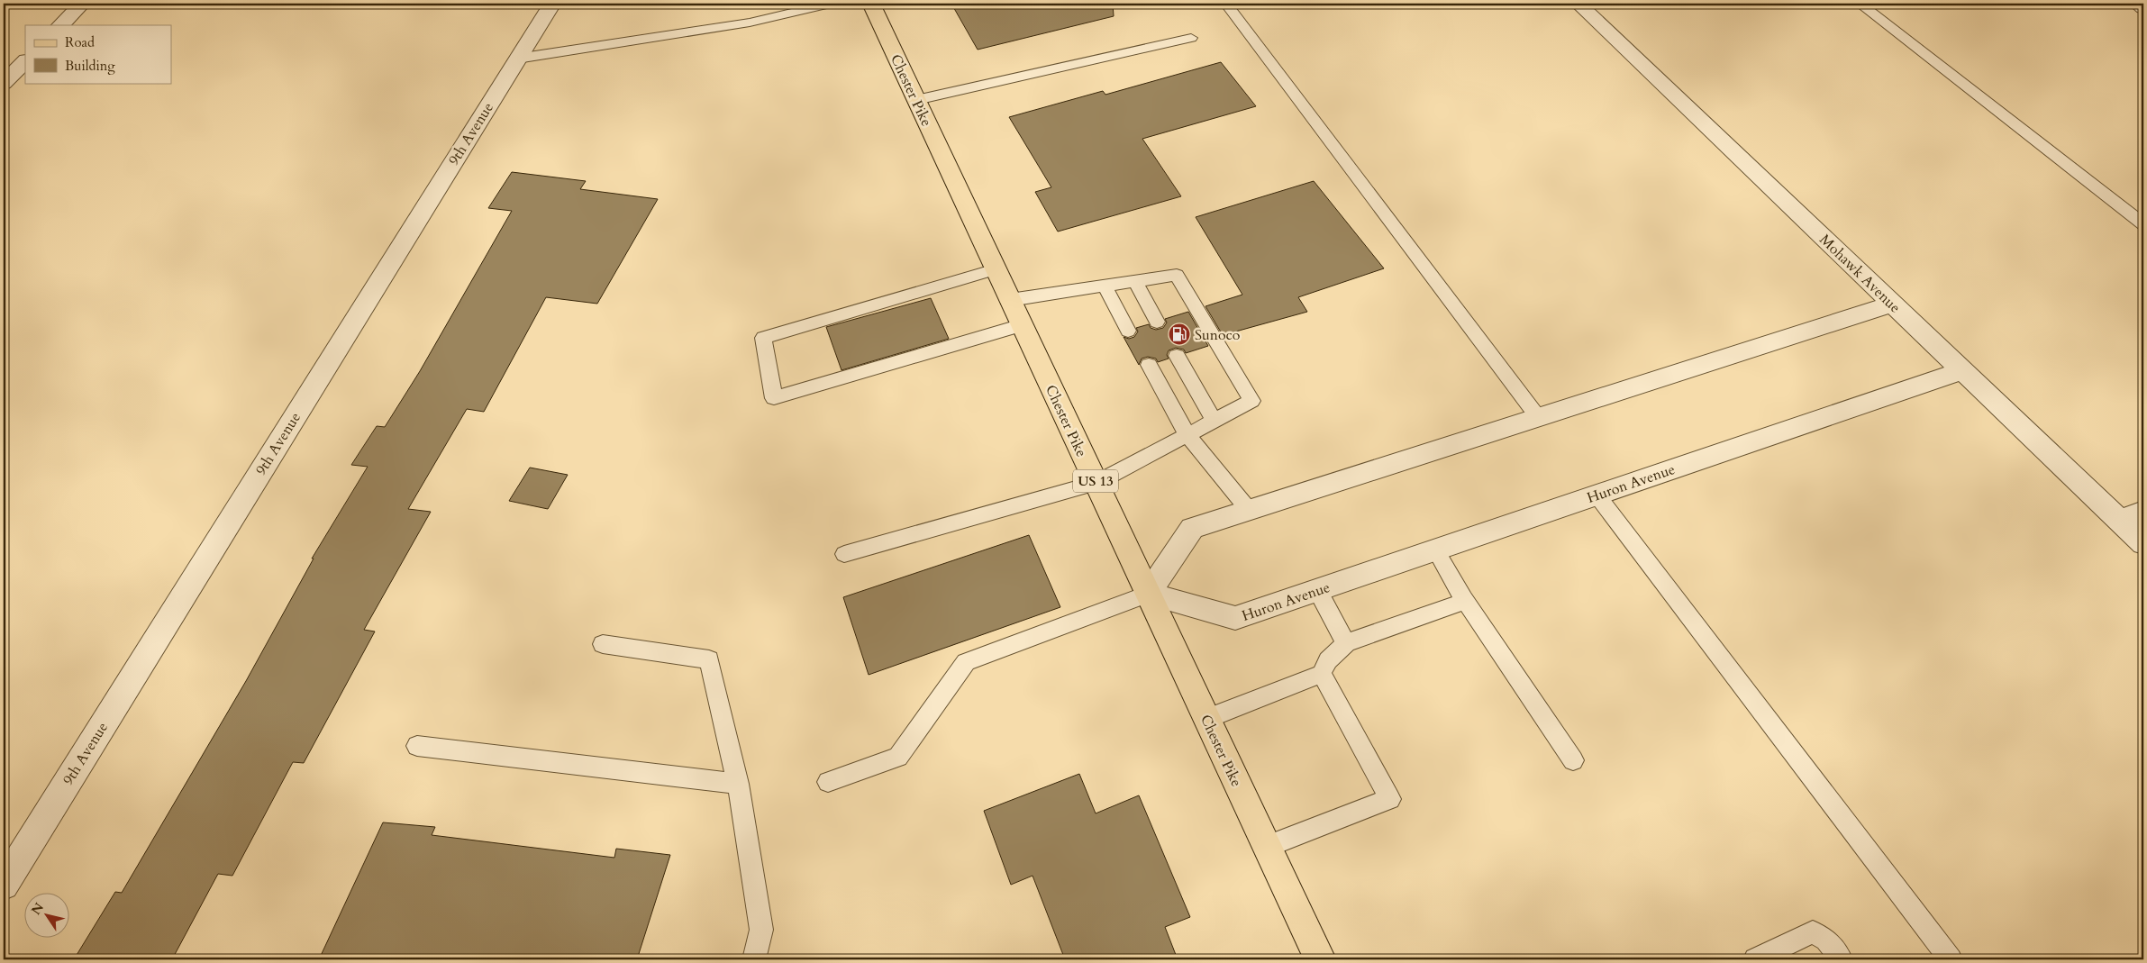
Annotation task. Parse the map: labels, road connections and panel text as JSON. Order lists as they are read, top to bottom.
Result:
{
  "streets": {
    "main road": ["Chester Pike", "US 13"],
    "street": ["9th Avenue", "Mohawk Avenue", "Huron Avenue"]
  },
  "crossings": [
    ["Chester Pike", "Huron Avenue"],
    ["Mohawk Avenue", "Huron Avenue"]
  ],
  "places": {
    "fuel station": ["Sunoco"]
  },
  "legend": ["Road", "Building"],
  "north": "top left"
}
